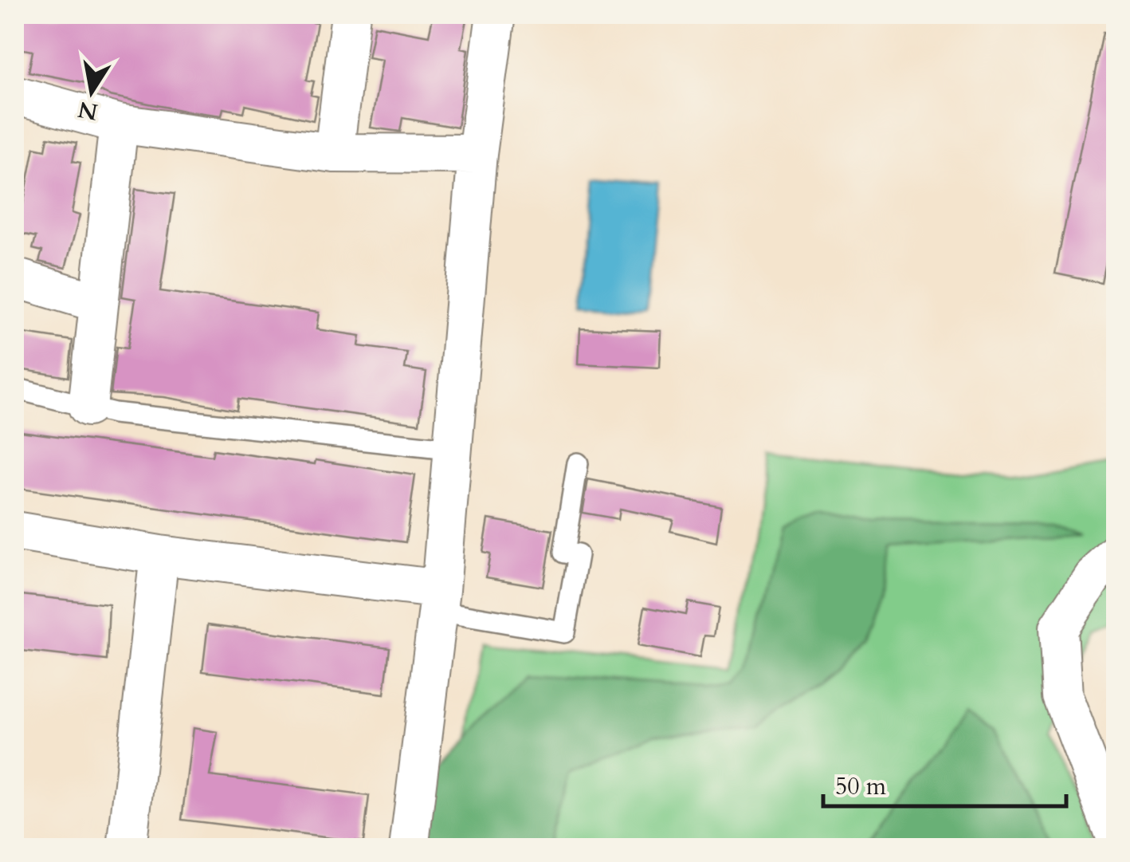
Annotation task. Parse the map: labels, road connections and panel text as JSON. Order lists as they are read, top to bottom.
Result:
{
  "scale_bar": "50 m",
  "north": "bottom"
}
